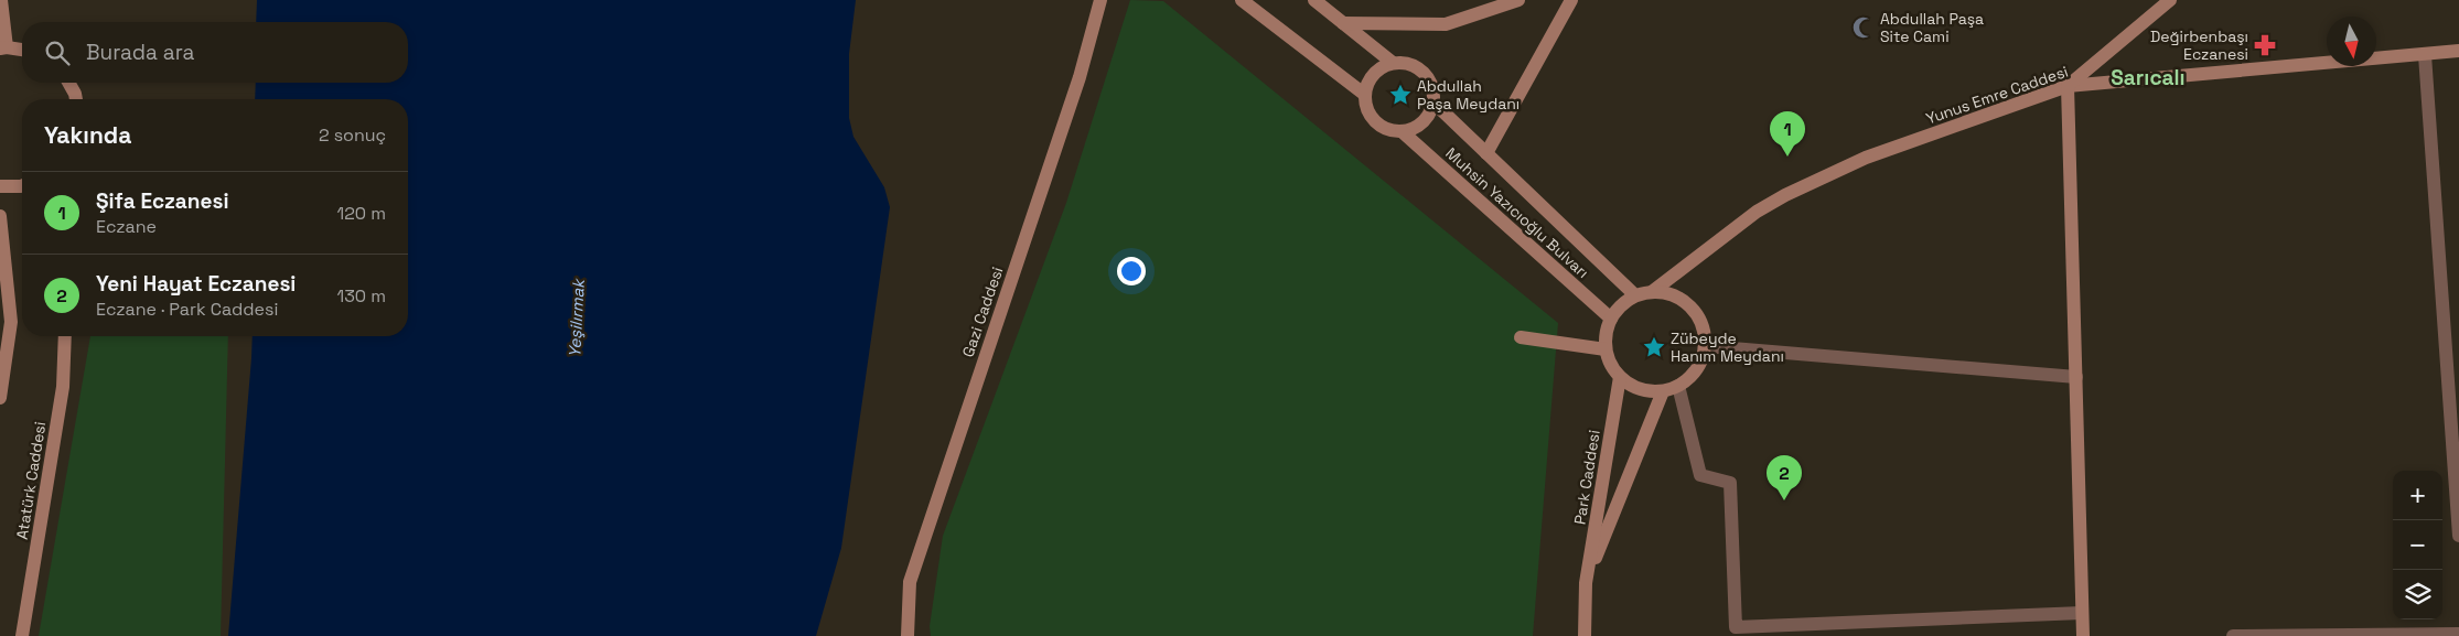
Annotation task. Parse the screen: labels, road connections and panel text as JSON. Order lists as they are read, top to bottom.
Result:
{
  "streets": {
    "main road": [
      "Yunus Emre Caddesi",
      "Muhsin Yazıcıoğlu Bulvarı",
      "Gazi Caddesi",
      "Park Caddesi",
      "Atatürk Caddesi"
    ]
  },
  "crossings": [
    ["Yunus Emre Caddesi", "Muhsin Yazıcıoğlu Bulvarı"],
    ["Yunus Emre Caddesi", "Park Caddesi"],
    ["Muhsin Yazıcıoğlu Bulvarı", "Park Caddesi"]
  ],
  "districts": ["Sarıcalı"],
  "water": ["Yeşilırmak"],
  "places": {
    "mosque": ["Abdullah Paşa Site Cami"],
    "pharmacy": ["Değirbenbaşı Eczanesi"],
    "place": ["Abdullah Paşa Meydanı", "Zübeyde Hanım Meydanı"]
  },
  "north": "bottom",
  "page": {
    "search": "Burada ara",
    "heading": ["Yakında", "2 sonuç"],
    "pins": ["1", "2"],
    "list": [
      {
        "mark": "1",
        "name": "Şifa Eczanesi",
        "note": "Eczane",
        "value": "120 m"
      },
      {
        "mark": "2",
        "name": "Yeni Hayat Eczanesi",
        "note": "Eczane · Park Caddesi",
        "value": "130 m"
      }
    ],
    "map_buttons": ["+", "−"]
  }
}
